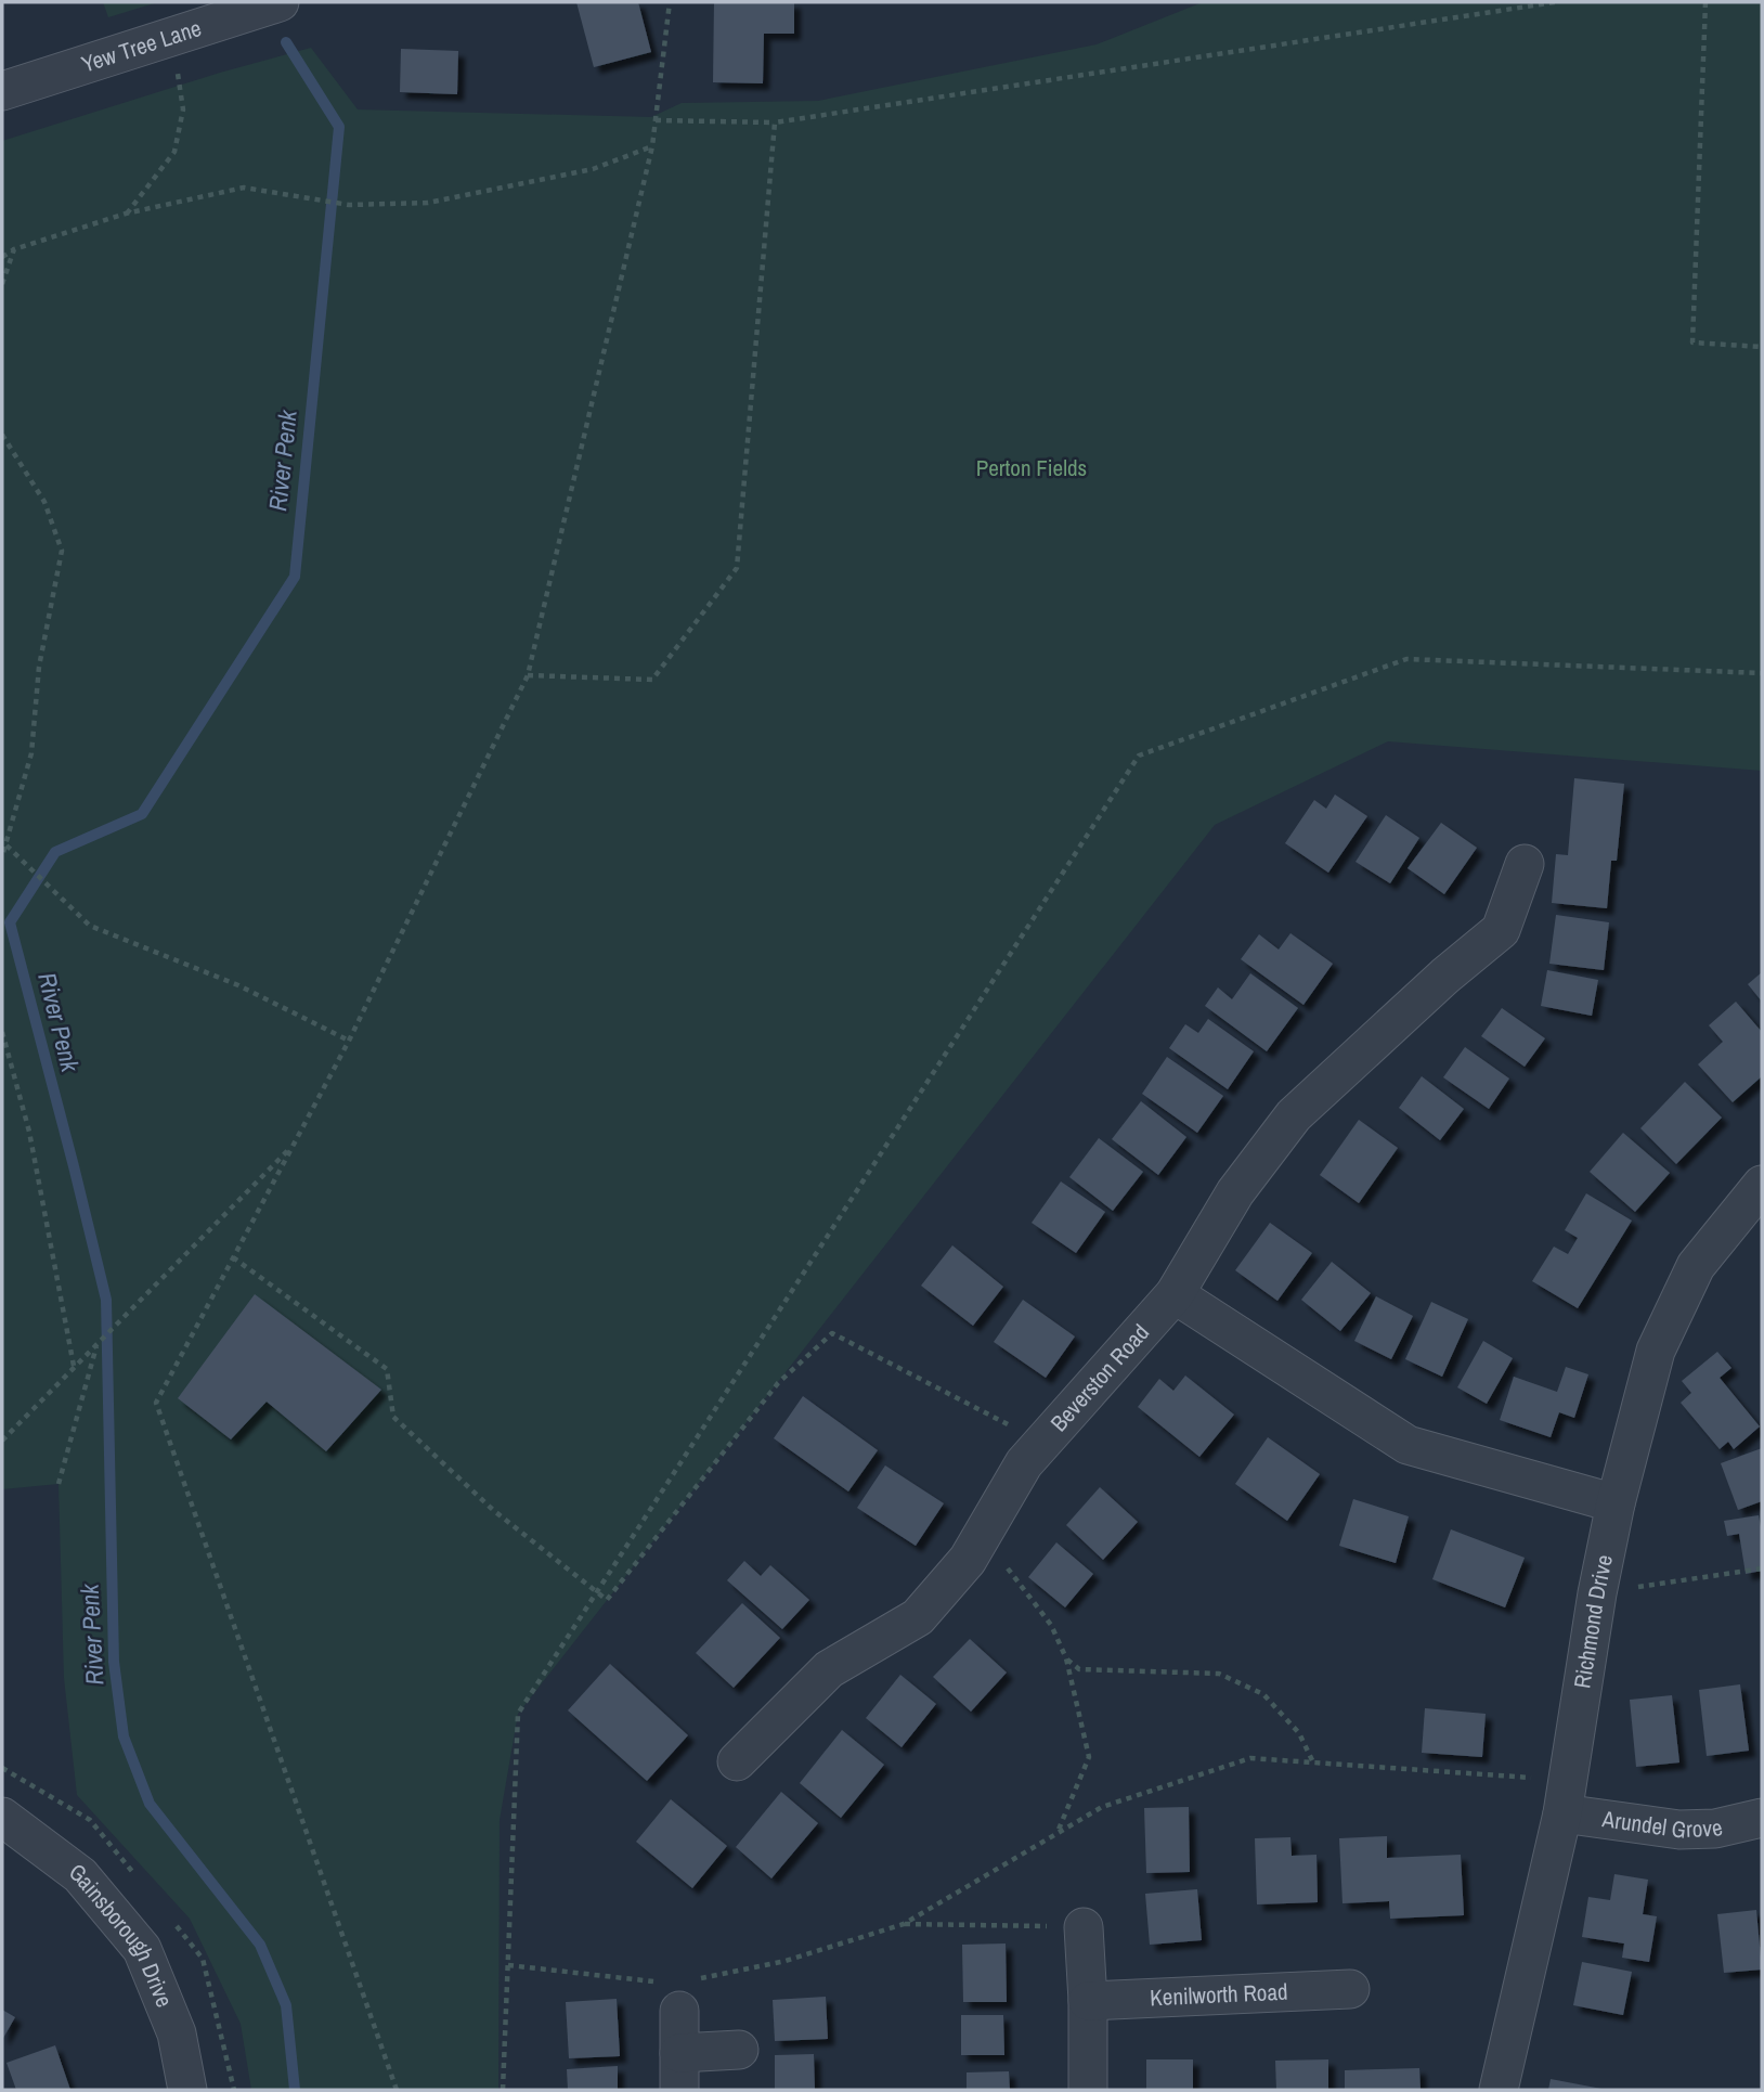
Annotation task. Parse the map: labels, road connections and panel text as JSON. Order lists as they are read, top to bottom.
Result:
{
  "streets": {
    "street": [
      "Yew Tree Lane",
      "Beverston Road",
      "Richmond Drive",
      "Arundel Grove",
      "Gainsborough Drive",
      "Kenilworth Road"
    ]
  },
  "crossings": [
    ["Richmond Drive", "Arundel Grove"]
  ],
  "water": ["River Penk"],
  "parks": ["Perton Fields"]
}
